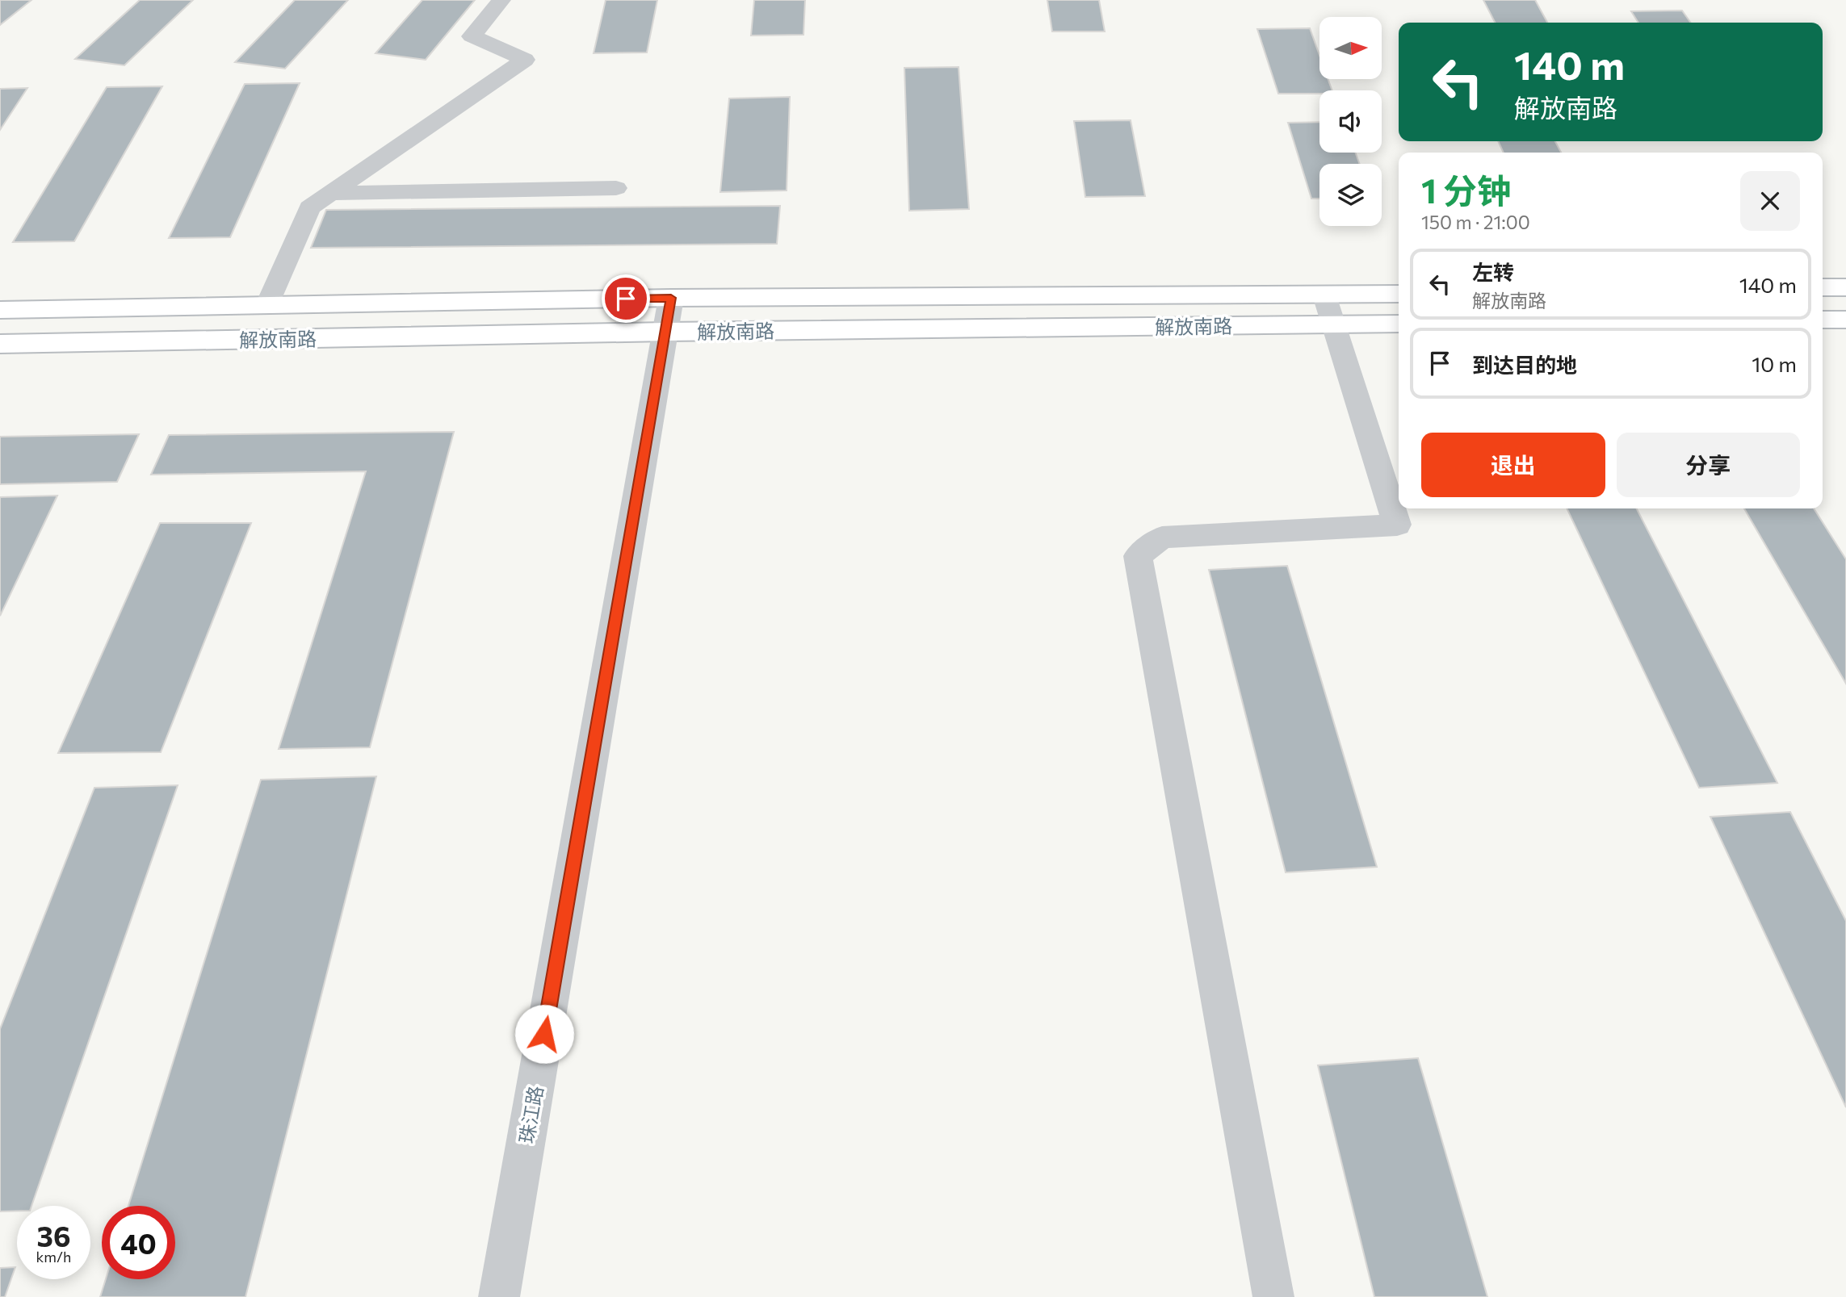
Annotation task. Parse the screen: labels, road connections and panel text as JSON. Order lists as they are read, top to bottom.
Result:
{
  "streets": {
    "main road": ["解放南路"],
    "street": ["珠江路"]
  },
  "crossings": [
    ["解放南路", "珠江路"]
  ],
  "north": "right",
  "page": {
    "turn": ["140 m", "解放南路"],
    "heading": ["1 分钟", "150 m · 21:00"],
    "list": [
      {
        "name": "左转",
        "note": "解放南路",
        "value": "140 m"
      },
      {
        "name": "到达目的地",
        "value": "10 m"
      }
    ],
    "buttons": ["退出", "分享"],
    "speed": "36 km/h",
    "limit": "40"
  }
}
